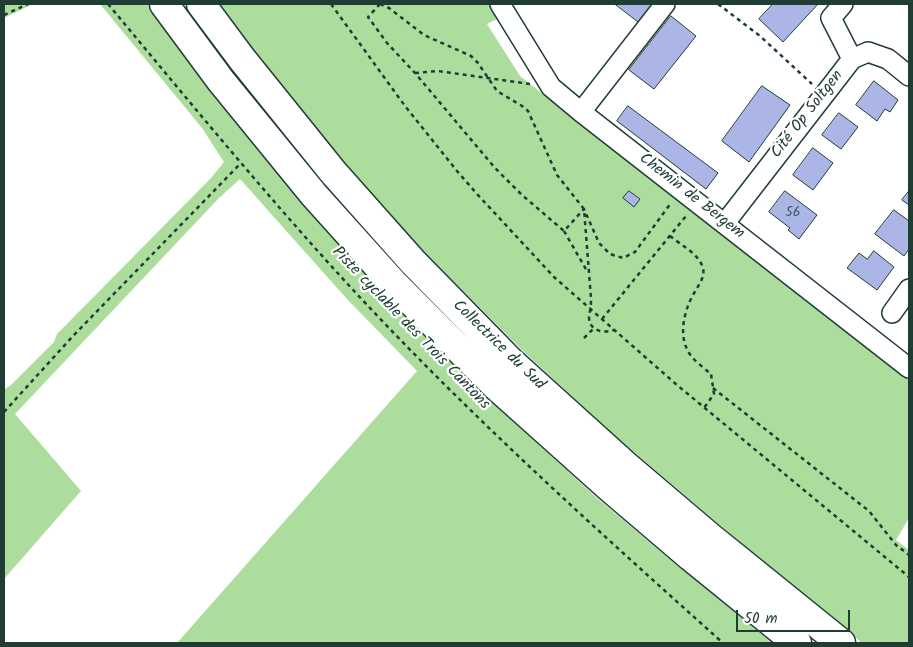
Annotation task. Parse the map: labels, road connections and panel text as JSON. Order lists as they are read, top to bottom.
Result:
{
  "streets": {
    "highway": ["Collectrice du Sud"],
    "street": ["Cité Op Soltgen", "Chemin de Bergem"],
    "path": ["Piste cyclable des Trois Cantons"]
  },
  "crossings": [
    ["Cité Op Soltgen", "Chemin de Bergem"]
  ],
  "house_numbers": ["56"],
  "scale_bar": "50 m"
}
